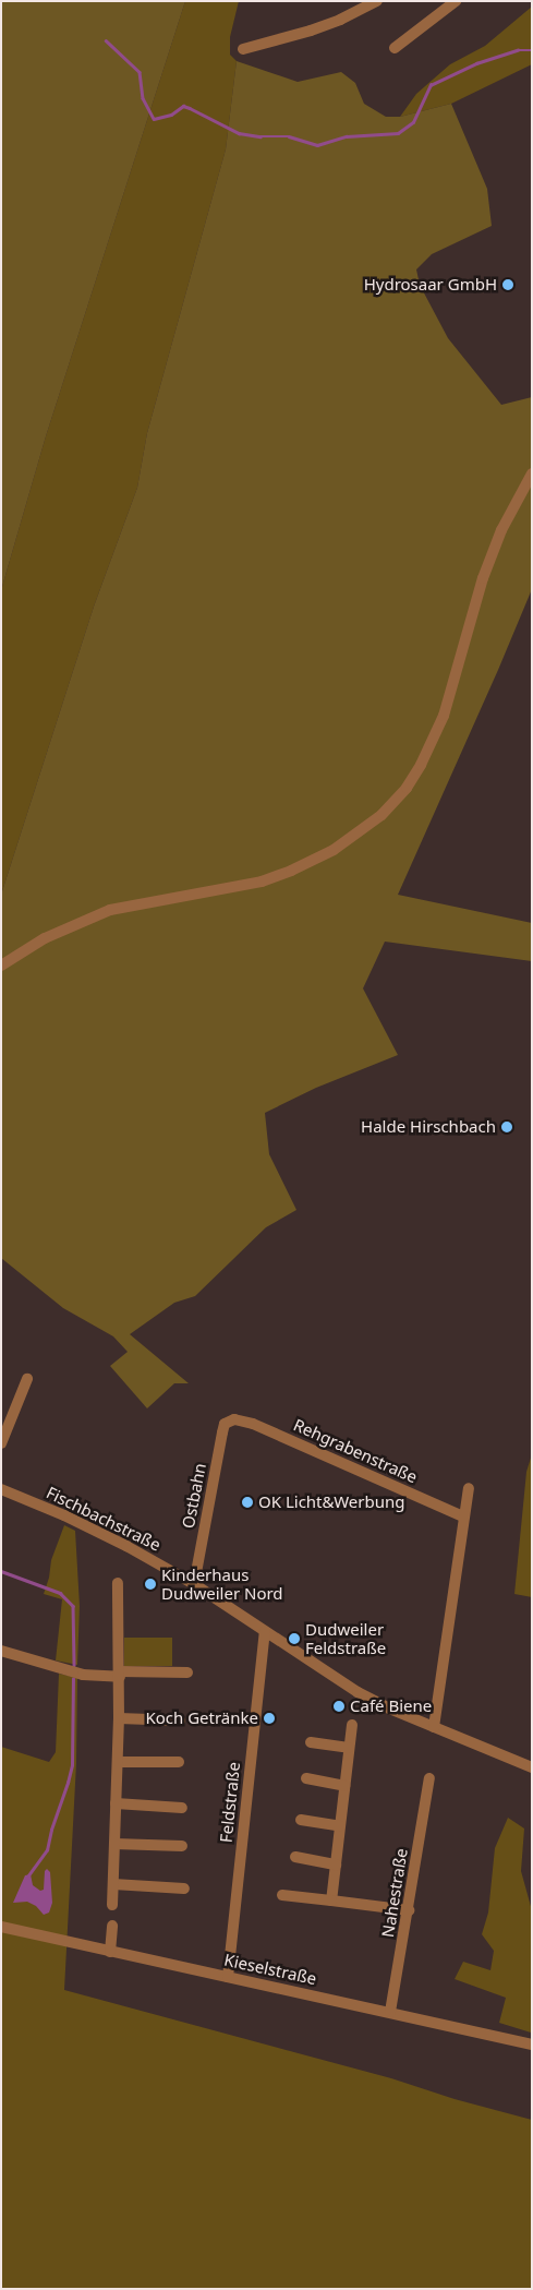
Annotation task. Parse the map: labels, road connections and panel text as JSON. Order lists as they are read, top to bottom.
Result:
{
  "streets": {
    "street": [
      "Rehgrabenstraße",
      "Ostbahn",
      "Fischbachstraße",
      "Feldstraße",
      "Nahestraße",
      "Kieselstraße"
    ]
  },
  "crossings": [
    ["Rehgrabenstraße", "Ostbahn"],
    ["Ostbahn", "Fischbachstraße"],
    ["Fischbachstraße", "Feldstraße"],
    ["Feldstraße", "Kieselstraße"],
    ["Nahestraße", "Kieselstraße"]
  ],
  "places": [
    "Hydrosaar GmbH",
    "Halde Hirschbach",
    "OK Licht&Werbung",
    "Kinderhaus Dudweiler Nord",
    "Dudweiler Feldstraße",
    "Café Biene",
    "Koch Getränke"
  ]
}
